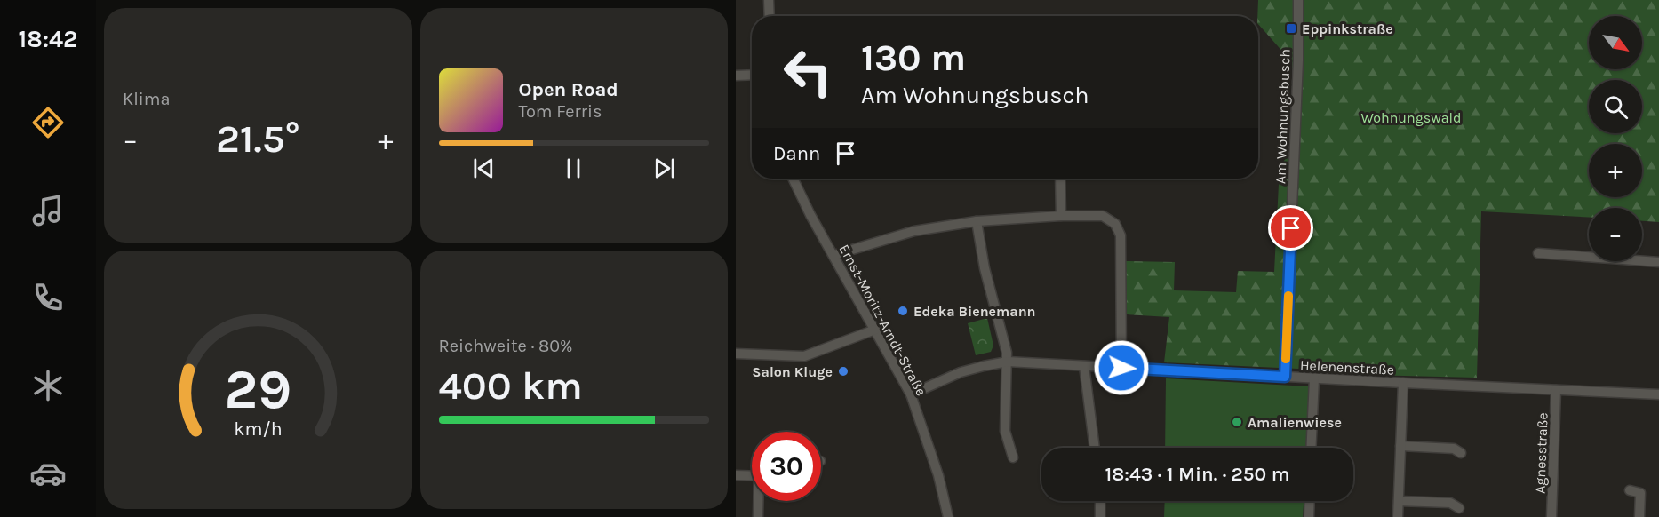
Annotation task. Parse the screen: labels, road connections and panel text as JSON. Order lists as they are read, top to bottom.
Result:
{
  "streets": {
    "street": [
      "Am Wohnungsbusch",
      "Ernst-Moritz-Arndt-Straße",
      "Helenenstraße",
      "Agnesstraße"
    ]
  },
  "crossings": [
    ["Am Wohnungsbusch", "Helenenstraße"],
    ["Ernst-Moritz-Arndt-Straße", "Helenenstraße"],
    ["Helenenstraße", "Agnesstraße"]
  ],
  "parks": ["Wohnungswald"],
  "places": {
    "transit": ["Eppinkstraße"],
    "other": ["Edeka Bienemann", "Salon Kluge", "Amalienwiese"]
  },
  "north": "bottom right",
  "page": {
    "tabs": "18:42",
    "tile": [
      "Klima",
      ["Reichweite · 80%", "400 km"]
    ],
    "map_buttons": ["+", "−"],
    "turn": ["130 m", "Am Wohnungsbusch"],
    "song": ["Open Road", "Tom Ferris"],
    "heat": ["−", "21.5°", "+"],
    "then": "Dann",
    "limit": "30",
    "trip": "18:43 · 1 Min. · 250 m",
    "gauge": ["29", "km/h"]
  }
}
